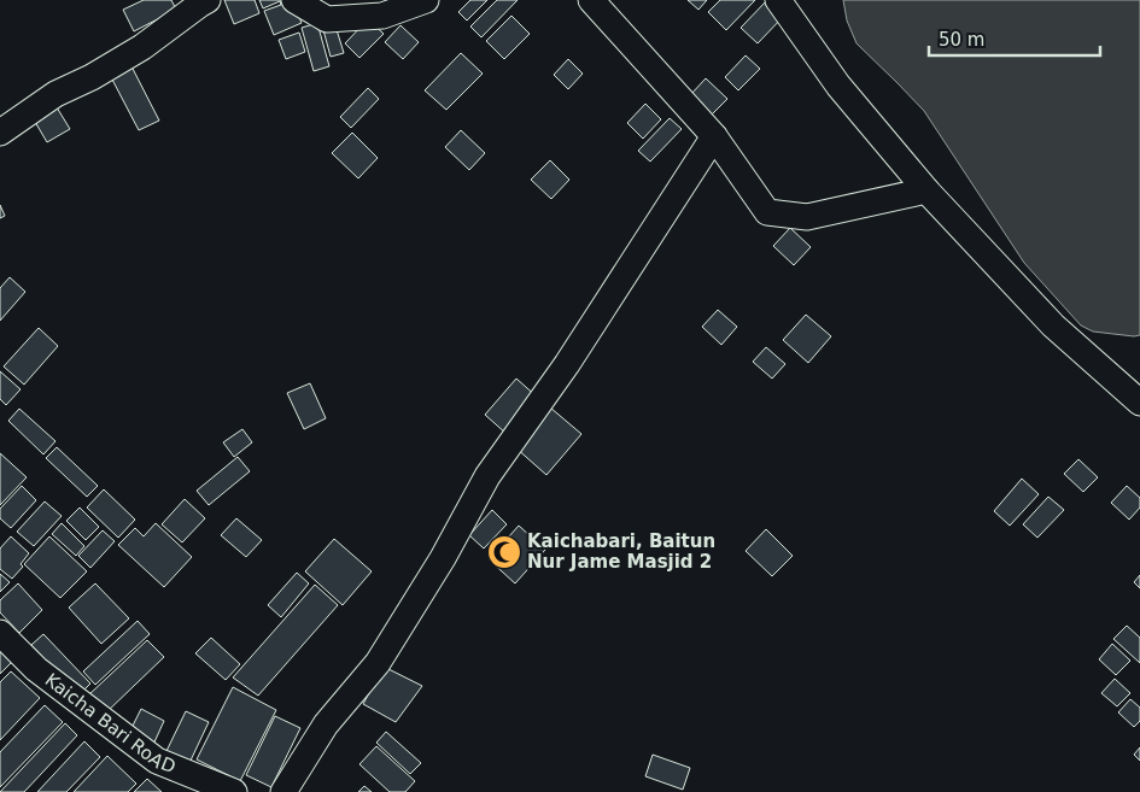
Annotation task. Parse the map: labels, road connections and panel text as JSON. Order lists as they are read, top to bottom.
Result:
{
  "streets": {
    "street": ["Kaicha Bari RoAD"]
  },
  "places": {
    "mosque": ["Kaichabari, Baitun Nur Jame Masjid 2"]
  },
  "scale_bar": "50 m"
}
